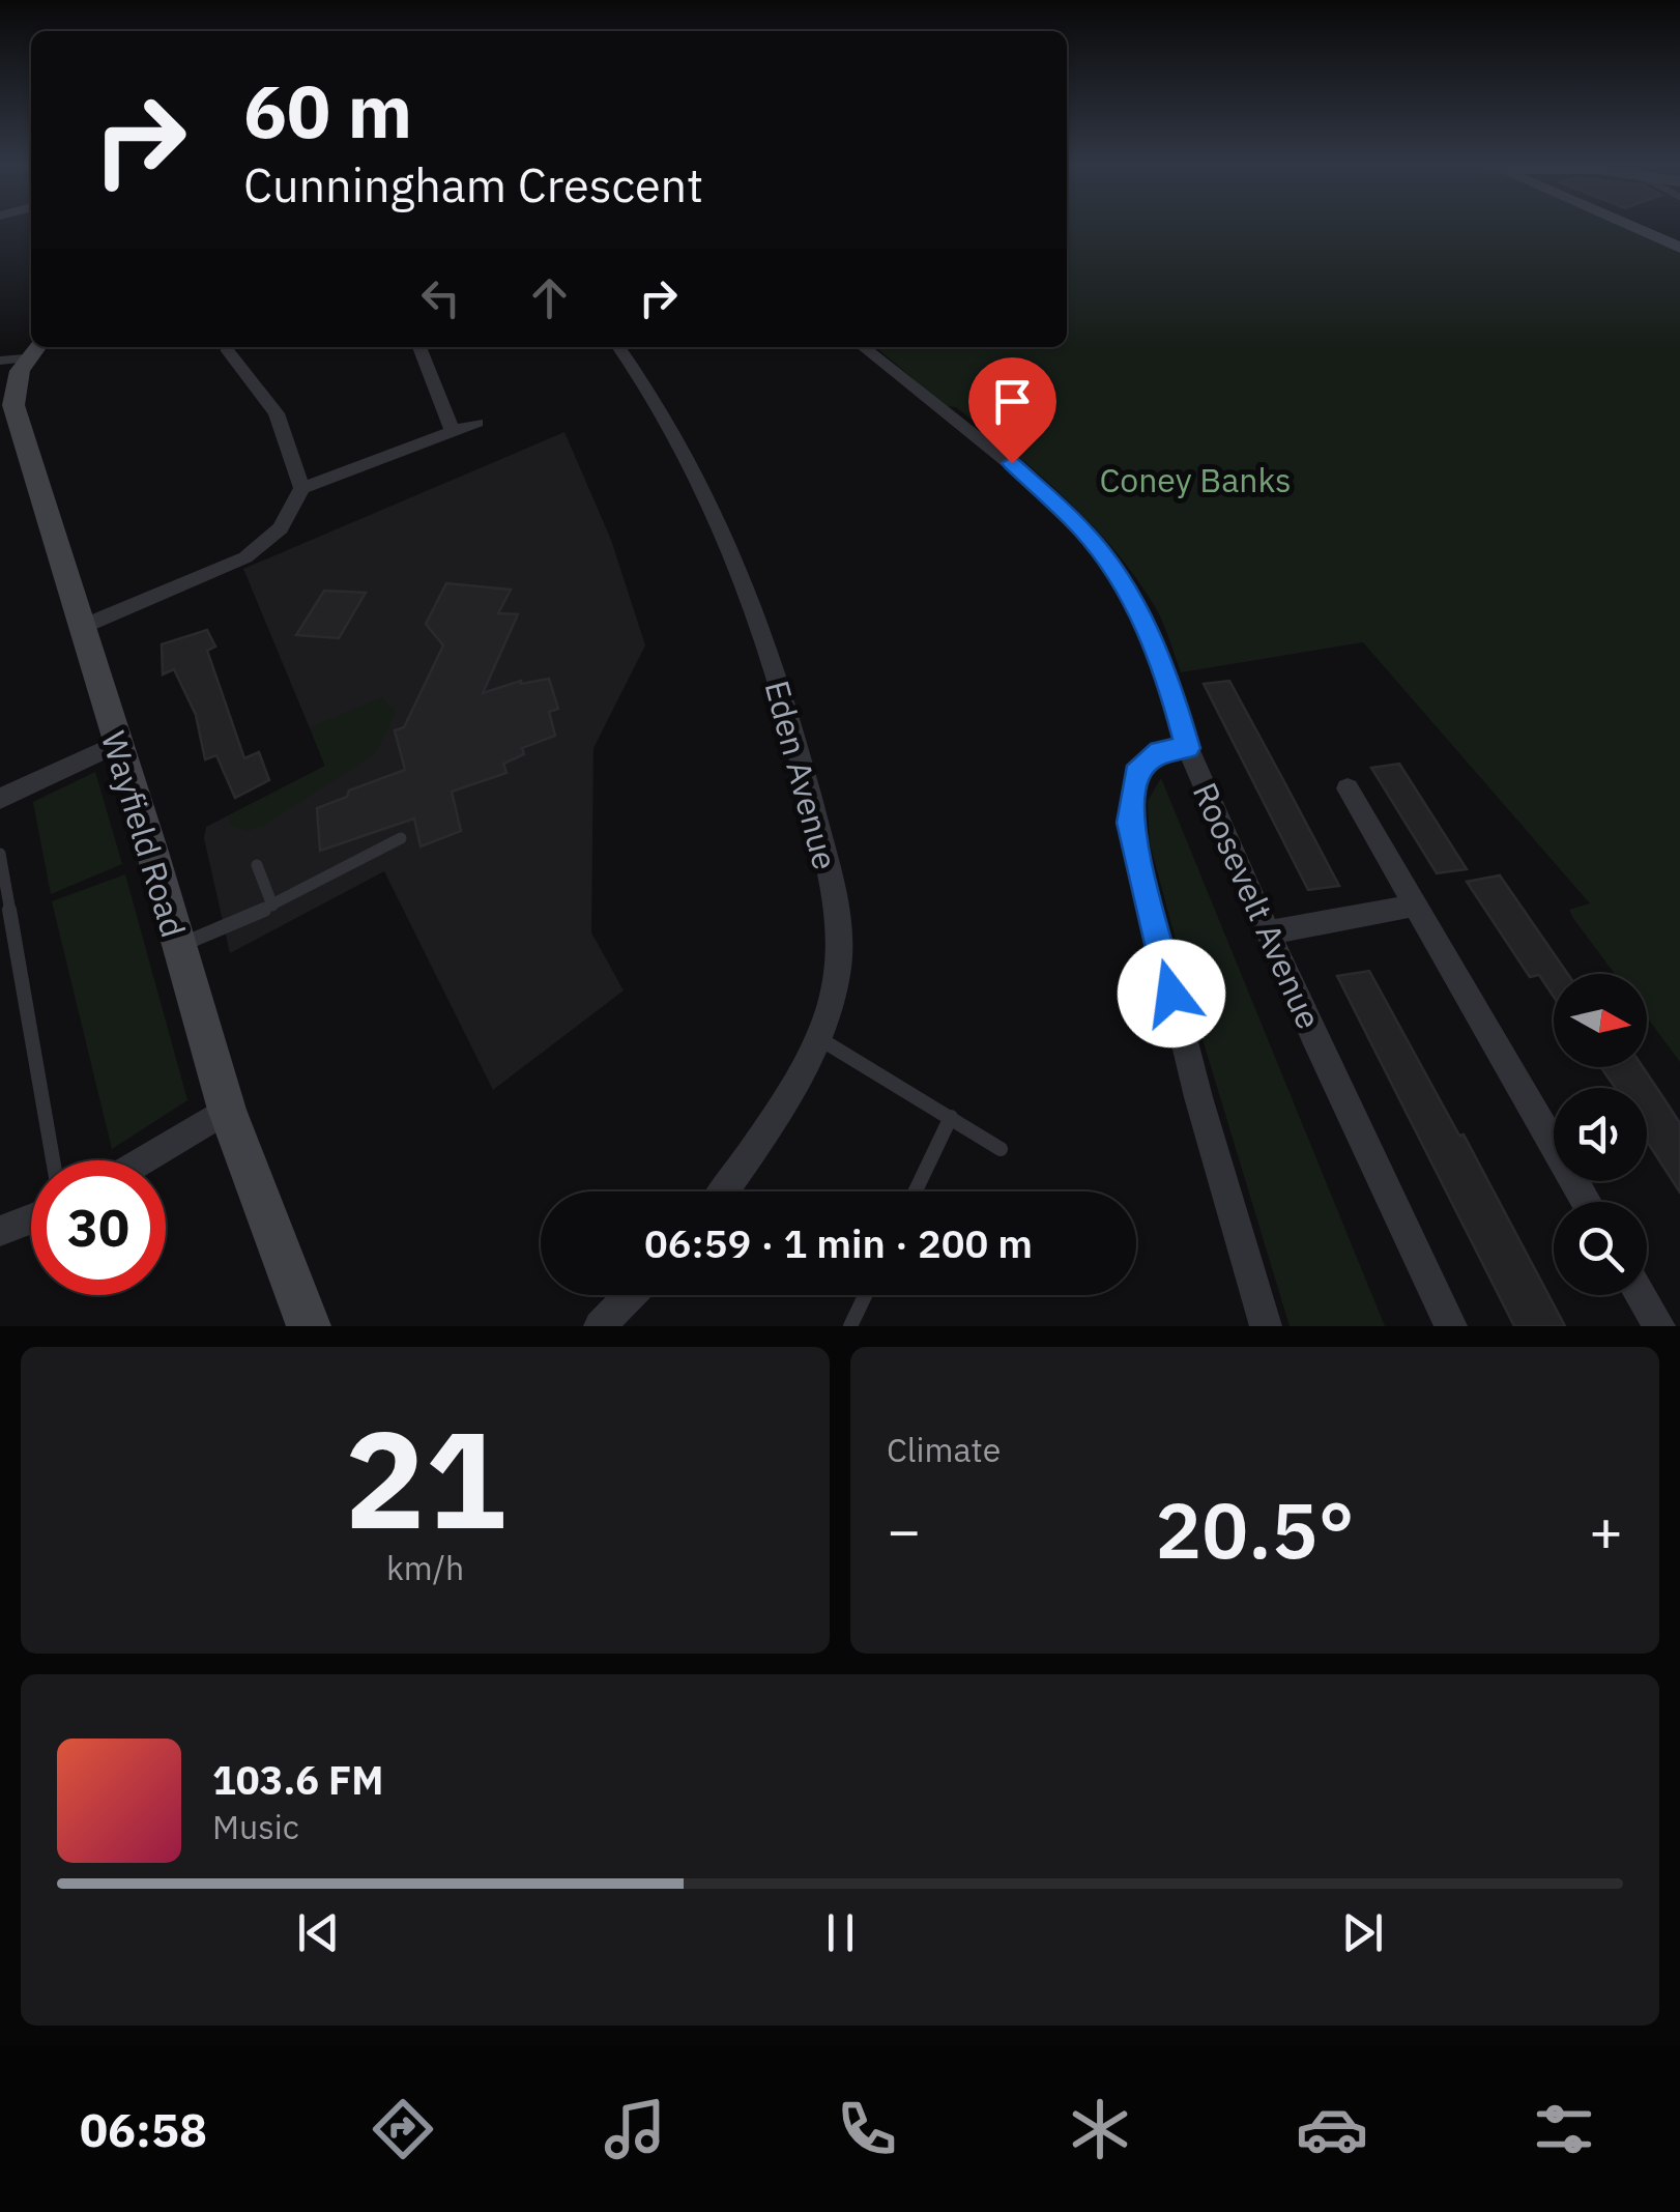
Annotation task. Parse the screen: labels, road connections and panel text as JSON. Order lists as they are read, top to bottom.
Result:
{
  "streets": {
    "street": ["Eden Avenue", "Wayfield Road", "Roosevelt Avenue"]
  },
  "parks": ["Coney Banks"],
  "north": "right",
  "page": {
    "turn": ["60 m", "Cunningham Crescent"],
    "limit": "30",
    "trip": "06:59 · 1 min · 200 m",
    "tile": [
      ["21", "km/h"],
      "Climate"
    ],
    "heat": ["−", "20.5°", "+"],
    "song": ["103.6 FM", "Music"],
    "tabs": "06:58"
  }
}
